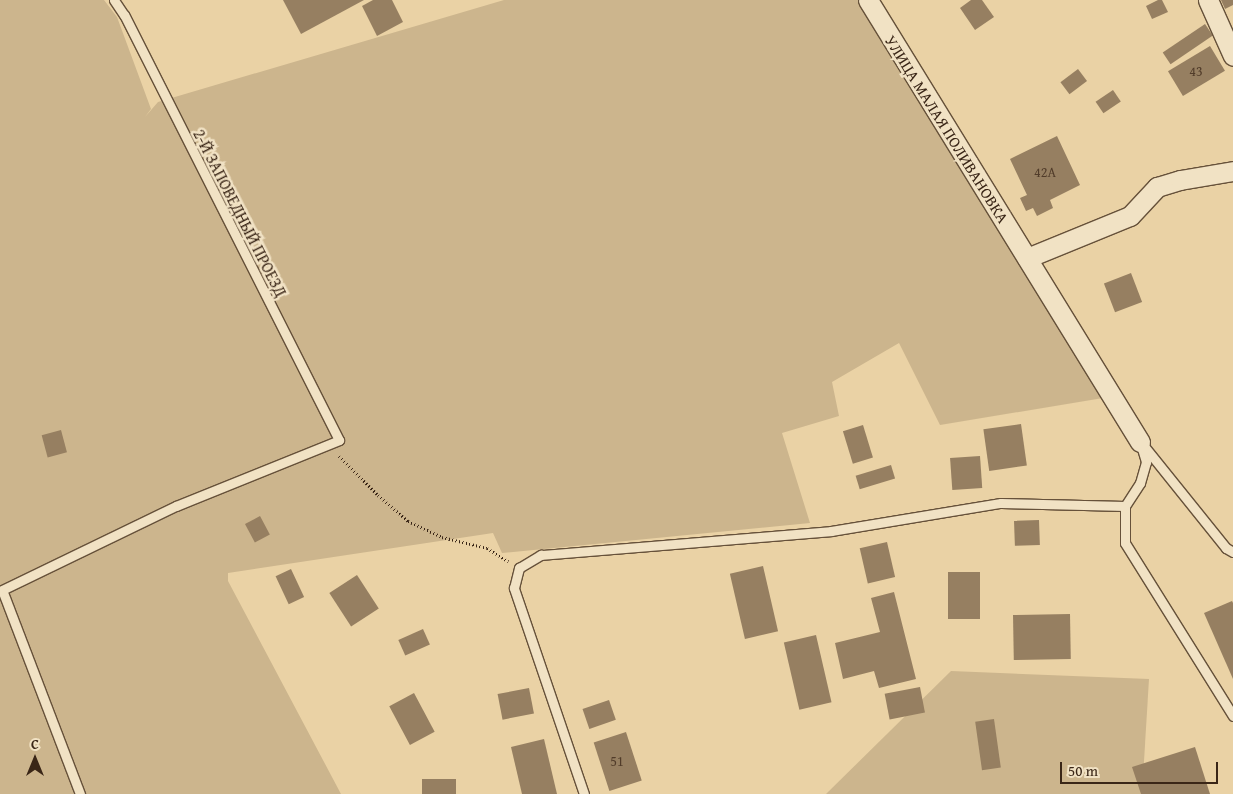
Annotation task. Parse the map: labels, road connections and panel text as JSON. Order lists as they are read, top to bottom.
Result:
{
  "streets": {
    "street": ["УЛИЦА МАЛАЯ ПОЛИВАНОВКА"],
    "lane": ["2-Й ЗАПОВЕДНЫЙ ПРОЕЗД"]
  },
  "house_numbers": ["43", "42А", "51"],
  "scale_bar": "50 m",
  "north": "top"
}
